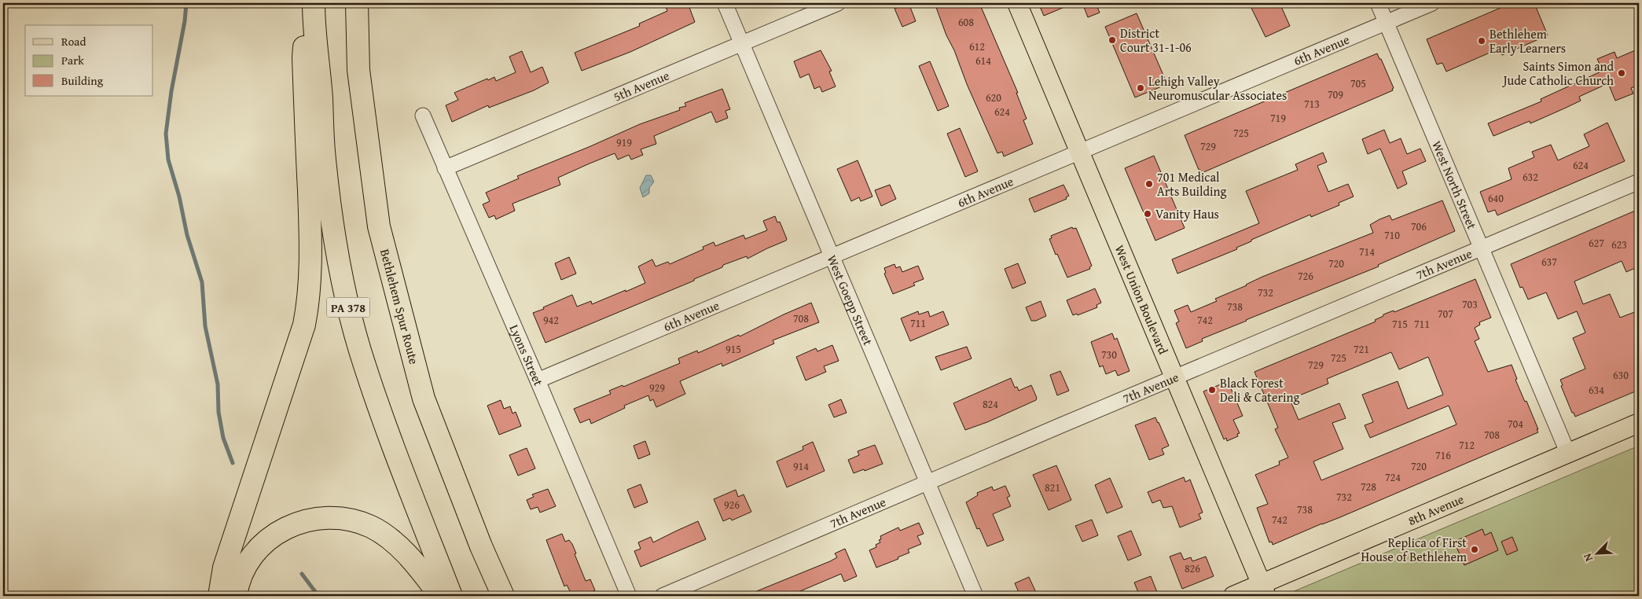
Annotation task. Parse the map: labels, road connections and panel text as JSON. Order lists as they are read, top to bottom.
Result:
{
  "streets": {
    "highway": ["Bethlehem Spur Route", "PA 378"],
    "main road": ["West Union Boulevard", "8th Avenue"],
    "street": [
      "6th Avenue",
      "5th Avenue",
      "West North Street",
      "7th Avenue",
      "West Goepp Street",
      "Lyons Street"
    ]
  },
  "crossings": [
    ["6th Avenue", "West North Street"],
    ["6th Avenue", "West Goepp Street"],
    ["6th Avenue", "West Union Boulevard"],
    ["6th Avenue", "Lyons Street"],
    ["5th Avenue", "West Goepp Street"],
    ["5th Avenue", "Lyons Street"],
    ["West North Street", "7th Avenue"],
    ["West North Street", "8th Avenue"],
    ["7th Avenue", "West Goepp Street"],
    ["7th Avenue", "West Union Boulevard"],
    ["West Union Boulevard", "8th Avenue"]
  ],
  "places": [
    "District Court 31-1-06",
    "Bethlehem Early Learners",
    "Saints Simon and Jude Catholic Church",
    "Lehigh Valley Neuromuscular Associates",
    "701 Medical Arts Building",
    "Vanity Haus",
    "Black Forest Deli & Catering",
    "Replica of First House of Bethlehem"
  ],
  "house_numbers": [
    "608",
    "612",
    "614",
    "705",
    "709",
    "620",
    "713",
    "624",
    "719",
    "725",
    "919",
    "729",
    "624",
    "632",
    "640",
    "706",
    "710",
    "627",
    "623",
    "714",
    "637",
    "720",
    "726",
    "732",
    "703",
    "738",
    "707",
    "708",
    "942",
    "742",
    "711",
    "715",
    "711",
    "915",
    "721",
    "730",
    "725",
    "729",
    "630",
    "929",
    "634",
    "824",
    "704",
    "708",
    "712",
    "716",
    "914",
    "720",
    "724",
    "728",
    "821",
    "732",
    "926",
    "738",
    "742",
    "826"
  ],
  "legend": ["Road", "Park", "Building"],
  "north": "bottom left"
}
